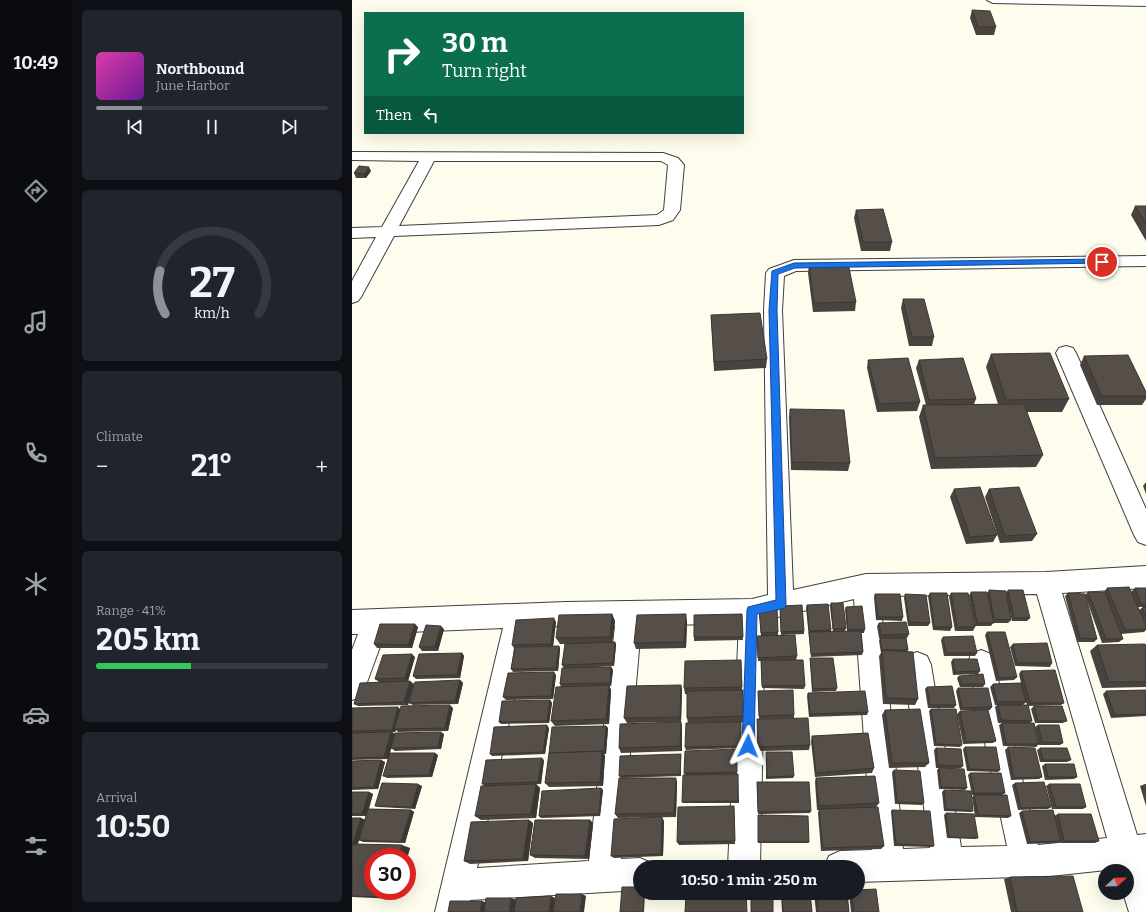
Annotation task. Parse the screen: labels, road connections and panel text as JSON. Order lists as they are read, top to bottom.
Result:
{
  "north": "right",
  "page": {
    "tabs": "10:49",
    "turn": ["30 m", "Turn right"],
    "song": ["Northbound", "June Harbor"],
    "then": "Then",
    "tile": [
      "Climate",
      ["Range · 41%", "205 km"],
      ["Arrival", "10:50"]
    ],
    "heat": ["−", "21°", "+"],
    "limit": "30",
    "trip": "10:50 · 1 min · 250 m",
    "gauge": ["27", "km/h"]
  }
}
